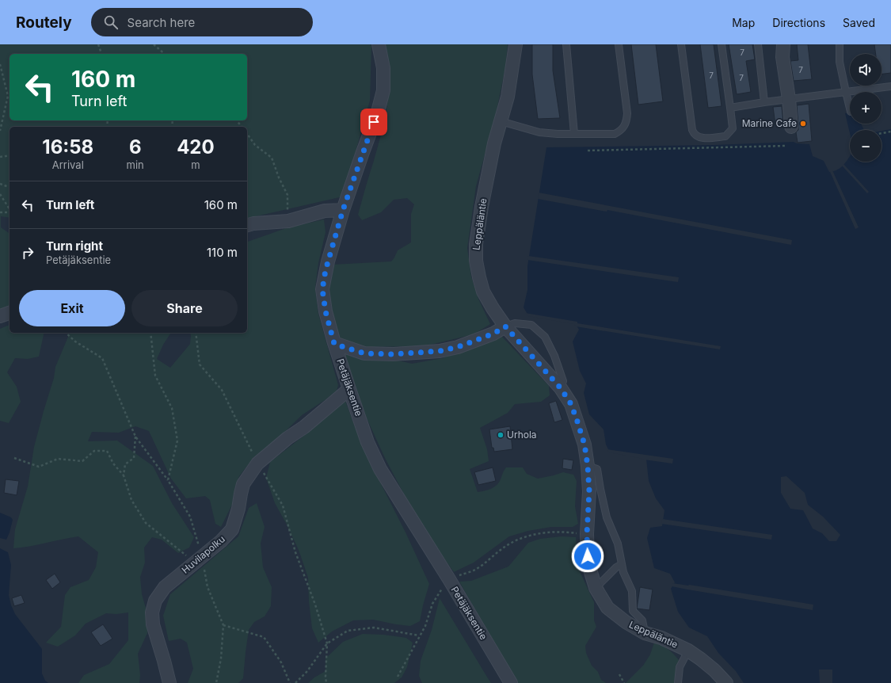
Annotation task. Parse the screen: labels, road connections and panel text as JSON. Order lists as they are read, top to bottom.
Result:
{
  "streets": {
    "street": ["Leppäläntie", "Petäjäksentie", "Huvilapolku"]
  },
  "crossings": [
    ["Petäjäksentie", "Huvilapolku"]
  ],
  "places": ["Marine Cafe", "Urhola"],
  "house_numbers": [
    "7",
    "7",
    "7",
    "7"
  ],
  "page": {
    "header": "Routely",
    "search": "Search here",
    "nav": ["Map", "Directions", "Saved"],
    "map_buttons": ["+", "−"],
    "turn": ["160 m", "Turn left"],
    "eta": [
      "16:58",
      "Arrival",
      "6",
      "min",
      "420",
      "m"
    ],
    "list": [
      {
        "name": "Turn left",
        "value": "160 m"
      },
      {
        "name": "Turn right",
        "note": "Petäjäksentie",
        "value": "110 m"
      }
    ],
    "buttons": ["Exit", "Share"]
  }
}
